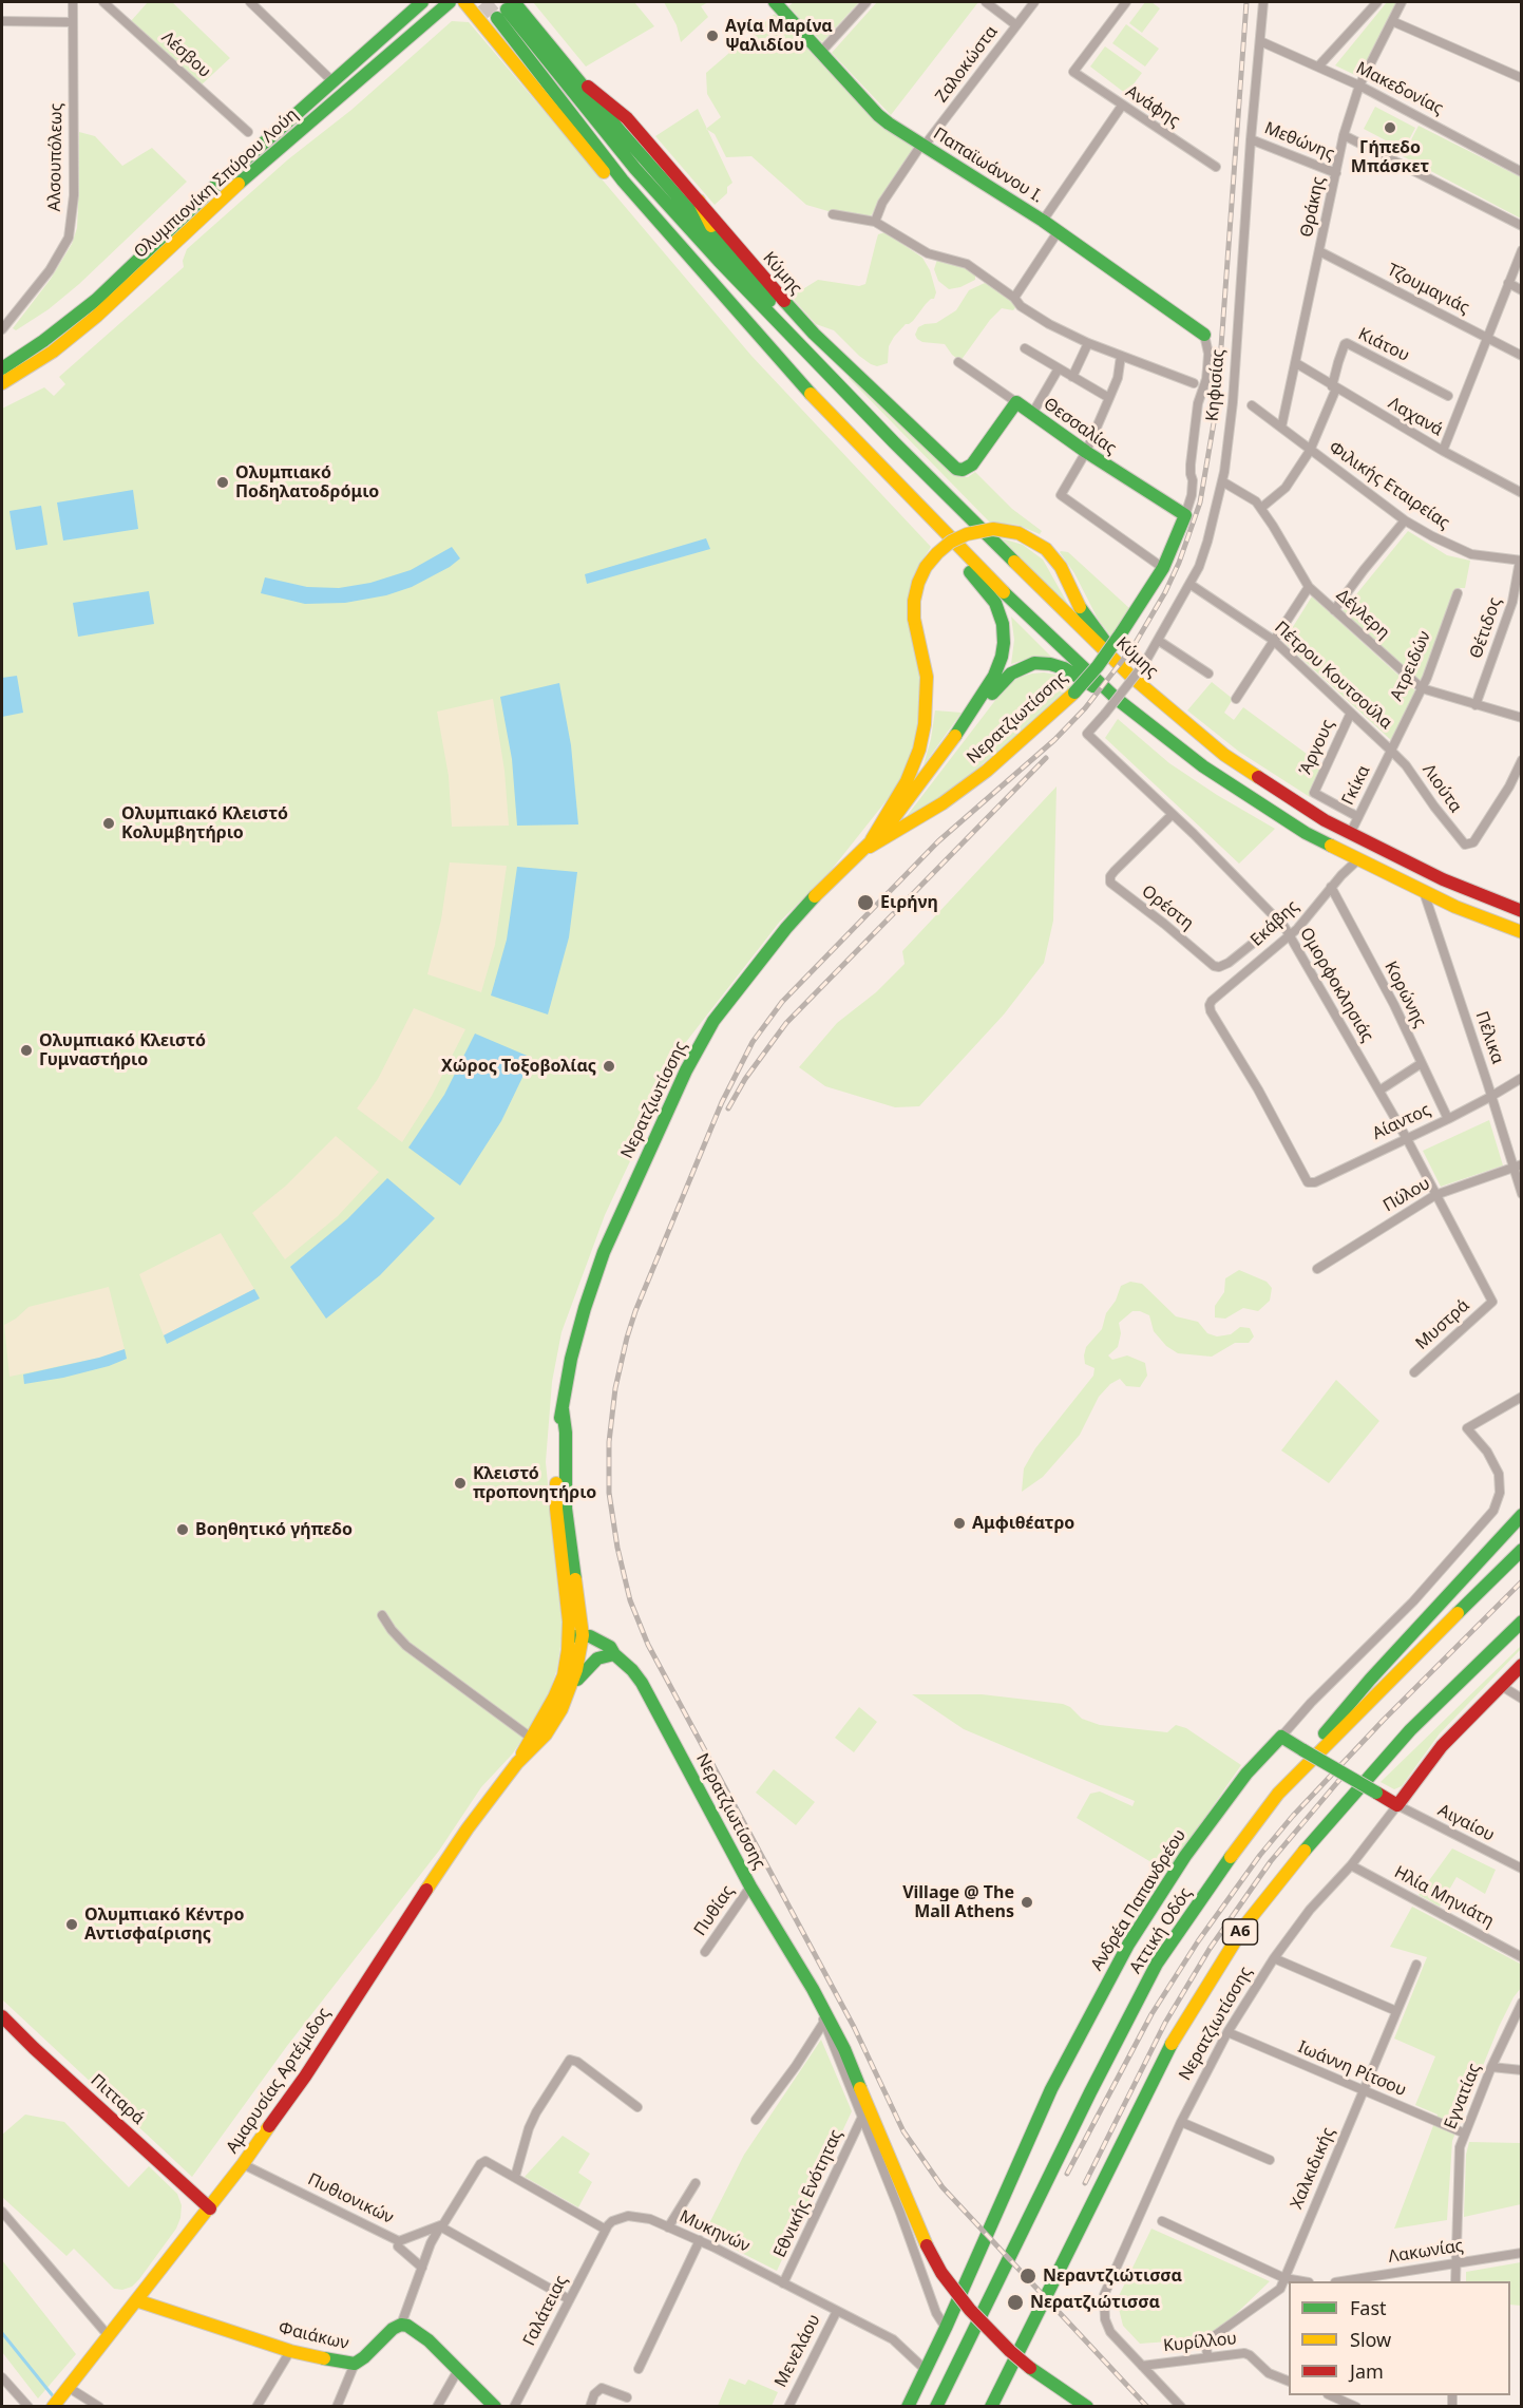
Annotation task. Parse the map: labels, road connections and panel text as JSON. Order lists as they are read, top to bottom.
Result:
{
  "streets": {
    "main road": [
      "Παπαϊωάννου Ι.",
      "Ολυμπιονίκη Σπύρου Λούη",
      "Κύμης",
      "Κηφισίας",
      "Θεσσαλίας",
      "Νερατζιωτίσσης",
      "Ανδρέα Παπανδρέου",
      "Αττική Οδός",
      "Α6",
      "Αμαρυσίας Αρτέμιδος",
      "Πιτταρά",
      "Φαιάκων"
    ],
    "street": [
      "Λέσβου",
      "Ζαλοκώστα",
      "Μακεδονίας",
      "Ανάφης",
      "Μεθώνης",
      "Αλσουπόλεως",
      "Θράκης",
      "Τζουμαγιάς",
      "Κιάτου",
      "Λαχανά",
      "Φιλικής Εταιρείας",
      "Δέγλερη",
      "Θέτιδος",
      "Ατρειδών",
      "Πέτρου Κουτσούλα",
      "Άργους",
      "Γκίκα",
      "Λιούτα",
      "Ορέστη",
      "Εκάβης",
      "Ομορφοκλησιάς",
      "Κορώνης",
      "Πέλικα",
      "Αίαντος",
      "Πύλου",
      "Μυστρά",
      "Αιγαίου",
      "Ηλία Μηνιάτη",
      "Πυθίας",
      "Ιωάννη Ρίτσου",
      "Εγνατίας",
      "Χαλκιδικής",
      "Εθνικής Ενότητας",
      "Πυθιονικών",
      "Μυκηνών",
      "Λακωνίας",
      "Γαλάτειας",
      "Κυρίλλου",
      "Μενελάου"
    ]
  },
  "crossings": [
    ["Ζαλοκώστα", "Παπαϊωάννου Ι."],
    ["Μακεδονίας", "Θράκης"],
    ["Μακεδονίας", "Κηφισίας"],
    ["Μεθώνης", "Θράκης"],
    ["Μεθώνης", "Κηφισίας"],
    ["Παπαϊωάννου Ι.", "Κηφισίας"],
    ["Θράκης", "Τζουμαγιάς"],
    ["Θράκης", "Λαχανά"],
    ["Θράκης", "Φιλικής Εταιρείας"],
    ["Κύμης", "Θεσσαλίας"],
    ["Κύμης", "Γκίκα"],
    ["Κιάτου", "Λαχανά"],
    ["Κιάτου", "Φιλικής Εταιρείας"],
    ["Κιάτου", "Δέγλερη"],
    ["Κηφισίας", "Θεσσαλίας"],
    ["Κηφισίας", "Δέγλερη"],
    ["Κηφισίας", "Πέτρου Κουτσούλα"],
    ["Κηφισίας", "Νερατζιωτίσσης"],
    ["Κηφισίας", "Ομορφοκλησιάς"],
    ["Φιλικής Εταιρείας", "Θέτιδος"],
    ["Δέγλερη", "Θέτιδος"],
    ["Δέγλερη", "Ατρειδών"],
    ["Ατρειδών", "Πέτρου Κουτσούλα"],
    ["Ατρειδών", "Γκίκα"],
    ["Ατρειδών", "Λιούτα"],
    ["Πέτρου Κουτσούλα", "Άργους"],
    ["Πέτρου Κουτσούλα", "Γκίκα"],
    ["Πέτρου Κουτσούλα", "Λιούτα"],
    ["Νερατζιωτίσσης", "Αιγαίου"],
    ["Νερατζιωτίσσης", "Ηλία Μηνιάτη"],
    ["Νερατζιωτίσσης", "Ανδρέα Παπανδρέου"],
    ["Νερατζιωτίσσης", "Πυθίας"],
    ["Νερατζιωτίσσης", "Ιωάννη Ρίτσου"],
    ["Νερατζιωτίσσης", "Αμαρυσίας Αρτέμιδος"],
    ["Νερατζιωτίσσης", "Εθνικής Ενότητας"],
    ["Νερατζιωτίσσης", "Κυρίλλου"],
    ["Άργους", "Γκίκα"],
    ["Γκίκα", "Λιούτα"],
    ["Ορέστη", "Ομορφοκλησιάς"],
    ["Εκάβης", "Ομορφοκλησιάς"],
    ["Εκάβης", "Κορώνης"],
    ["Εκάβης", "Αίαντος"],
    ["Ομορφοκλησιάς", "Αίαντος"],
    ["Ομορφοκλησιάς", "Πύλου"],
    ["Ομορφοκλησιάς", "Μυστρά"],
    ["Κορώνης", "Αίαντος"],
    ["Πέλικα", "Αίαντος"],
    ["Πέλικα", "Πύλου"],
    ["Ανδρέα Παπανδρέου", "Μυκηνών"],
    ["Ιωάννη Ρίτσου", "Εγνατίας"],
    ["Ιωάννη Ρίτσου", "Χαλκιδικής"],
    ["Αμαρυσίας Αρτέμιδος", "Πιτταρά"],
    ["Αμαρυσίας Αρτέμιδος", "Πυθιονικών"],
    ["Αμαρυσίας Αρτέμιδος", "Φαιάκων"],
    ["Εγνατίας", "Λακωνίας"],
    ["Χαλκιδικής", "Κυρίλλου"],
    ["Εθνικής Ενότητας", "Μυκηνών"],
    ["Μυκηνών", "Γαλάτειας"],
    ["Μυκηνών", "Μενελάου"]
  ],
  "places": [
    "Αγία Μαρίνα Ψαλιδίου",
    "Γήπεδο Μπάσκετ",
    "Ολυμπιακό Ποδηλατοδρόμιο",
    "Ολυμπιακό Κλειστό Κολυμβητήριο",
    "Ειρήνη",
    "Ολυμπιακό Κλειστό Γυμναστήριο",
    "Χώρος Τοξοβολίας",
    "Κλειστό προπονητήριο",
    "Αμφιθέατρο",
    "Βοηθητικό γήπεδο",
    "Village @ The Mall Athens",
    "Ολυμπιακό Κέντρο Αντισφαίρισης",
    "Νεραντζιώτισσα",
    "Νερατζιώτισσα"
  ],
  "legend": ["Fast", "Slow", "Jam"]
}
